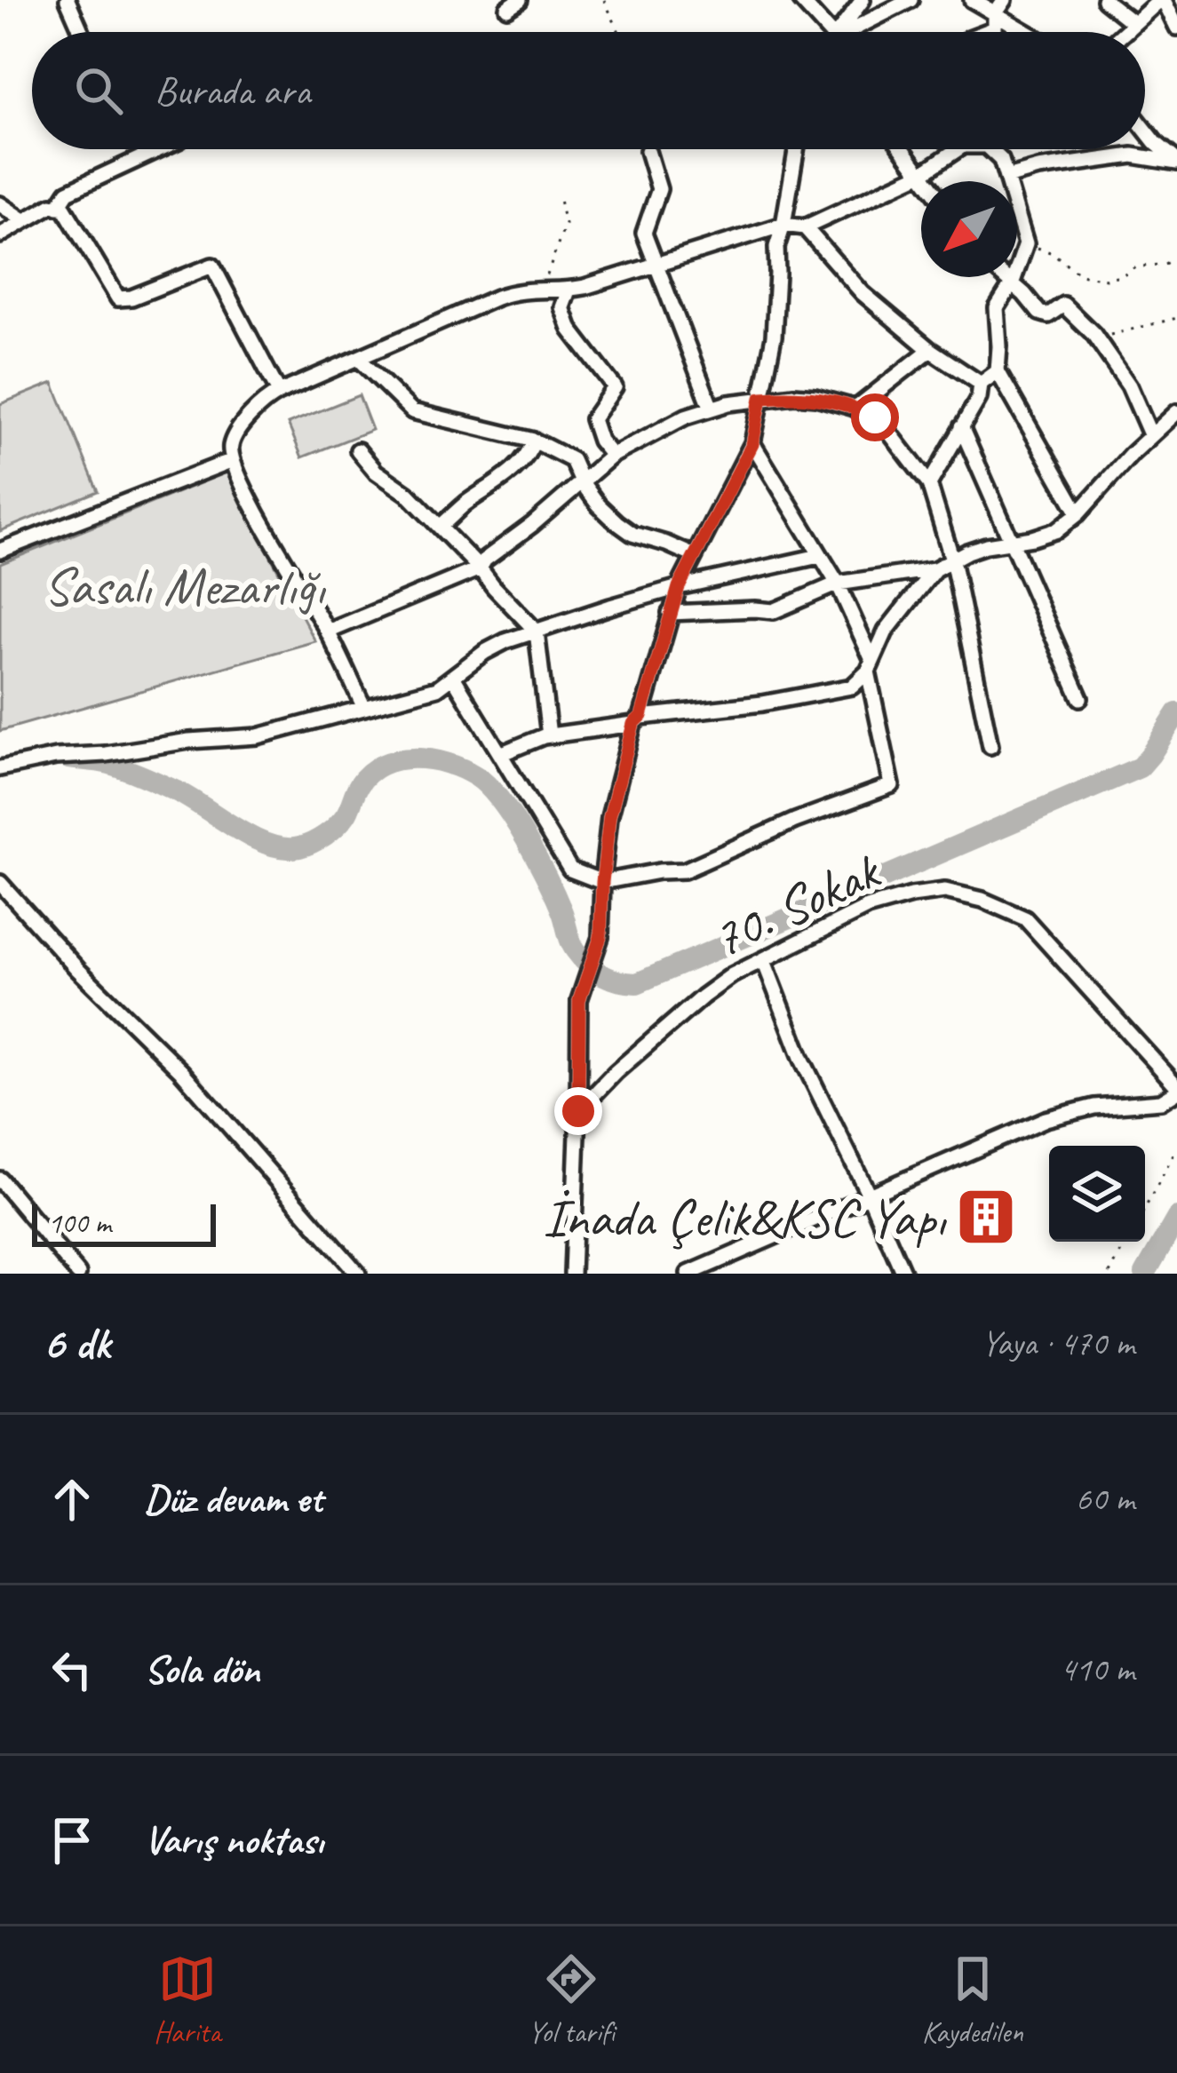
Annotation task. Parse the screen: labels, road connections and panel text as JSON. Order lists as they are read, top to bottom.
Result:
{
  "streets": {
    "street": ["70. Sokak"]
  },
  "parks": ["Sasalı Mezarlığı"],
  "places": {
    "building": ["İnada Çelik&KSC Yapı"]
  },
  "scale_bar": "100 m",
  "north": "bottom left",
  "page": {
    "search": "Burada ara",
    "scale": "100 m",
    "heading": ["6 dk", "Yaya · 470 m"],
    "list": [
      ["Düz devam et", "60 m"],
      ["Sola dön", "410 m"],
      "Varış noktası"
    ],
    "nav": ["Harita", "Yol tarifi", "Kaydedilen"]
  }
}
